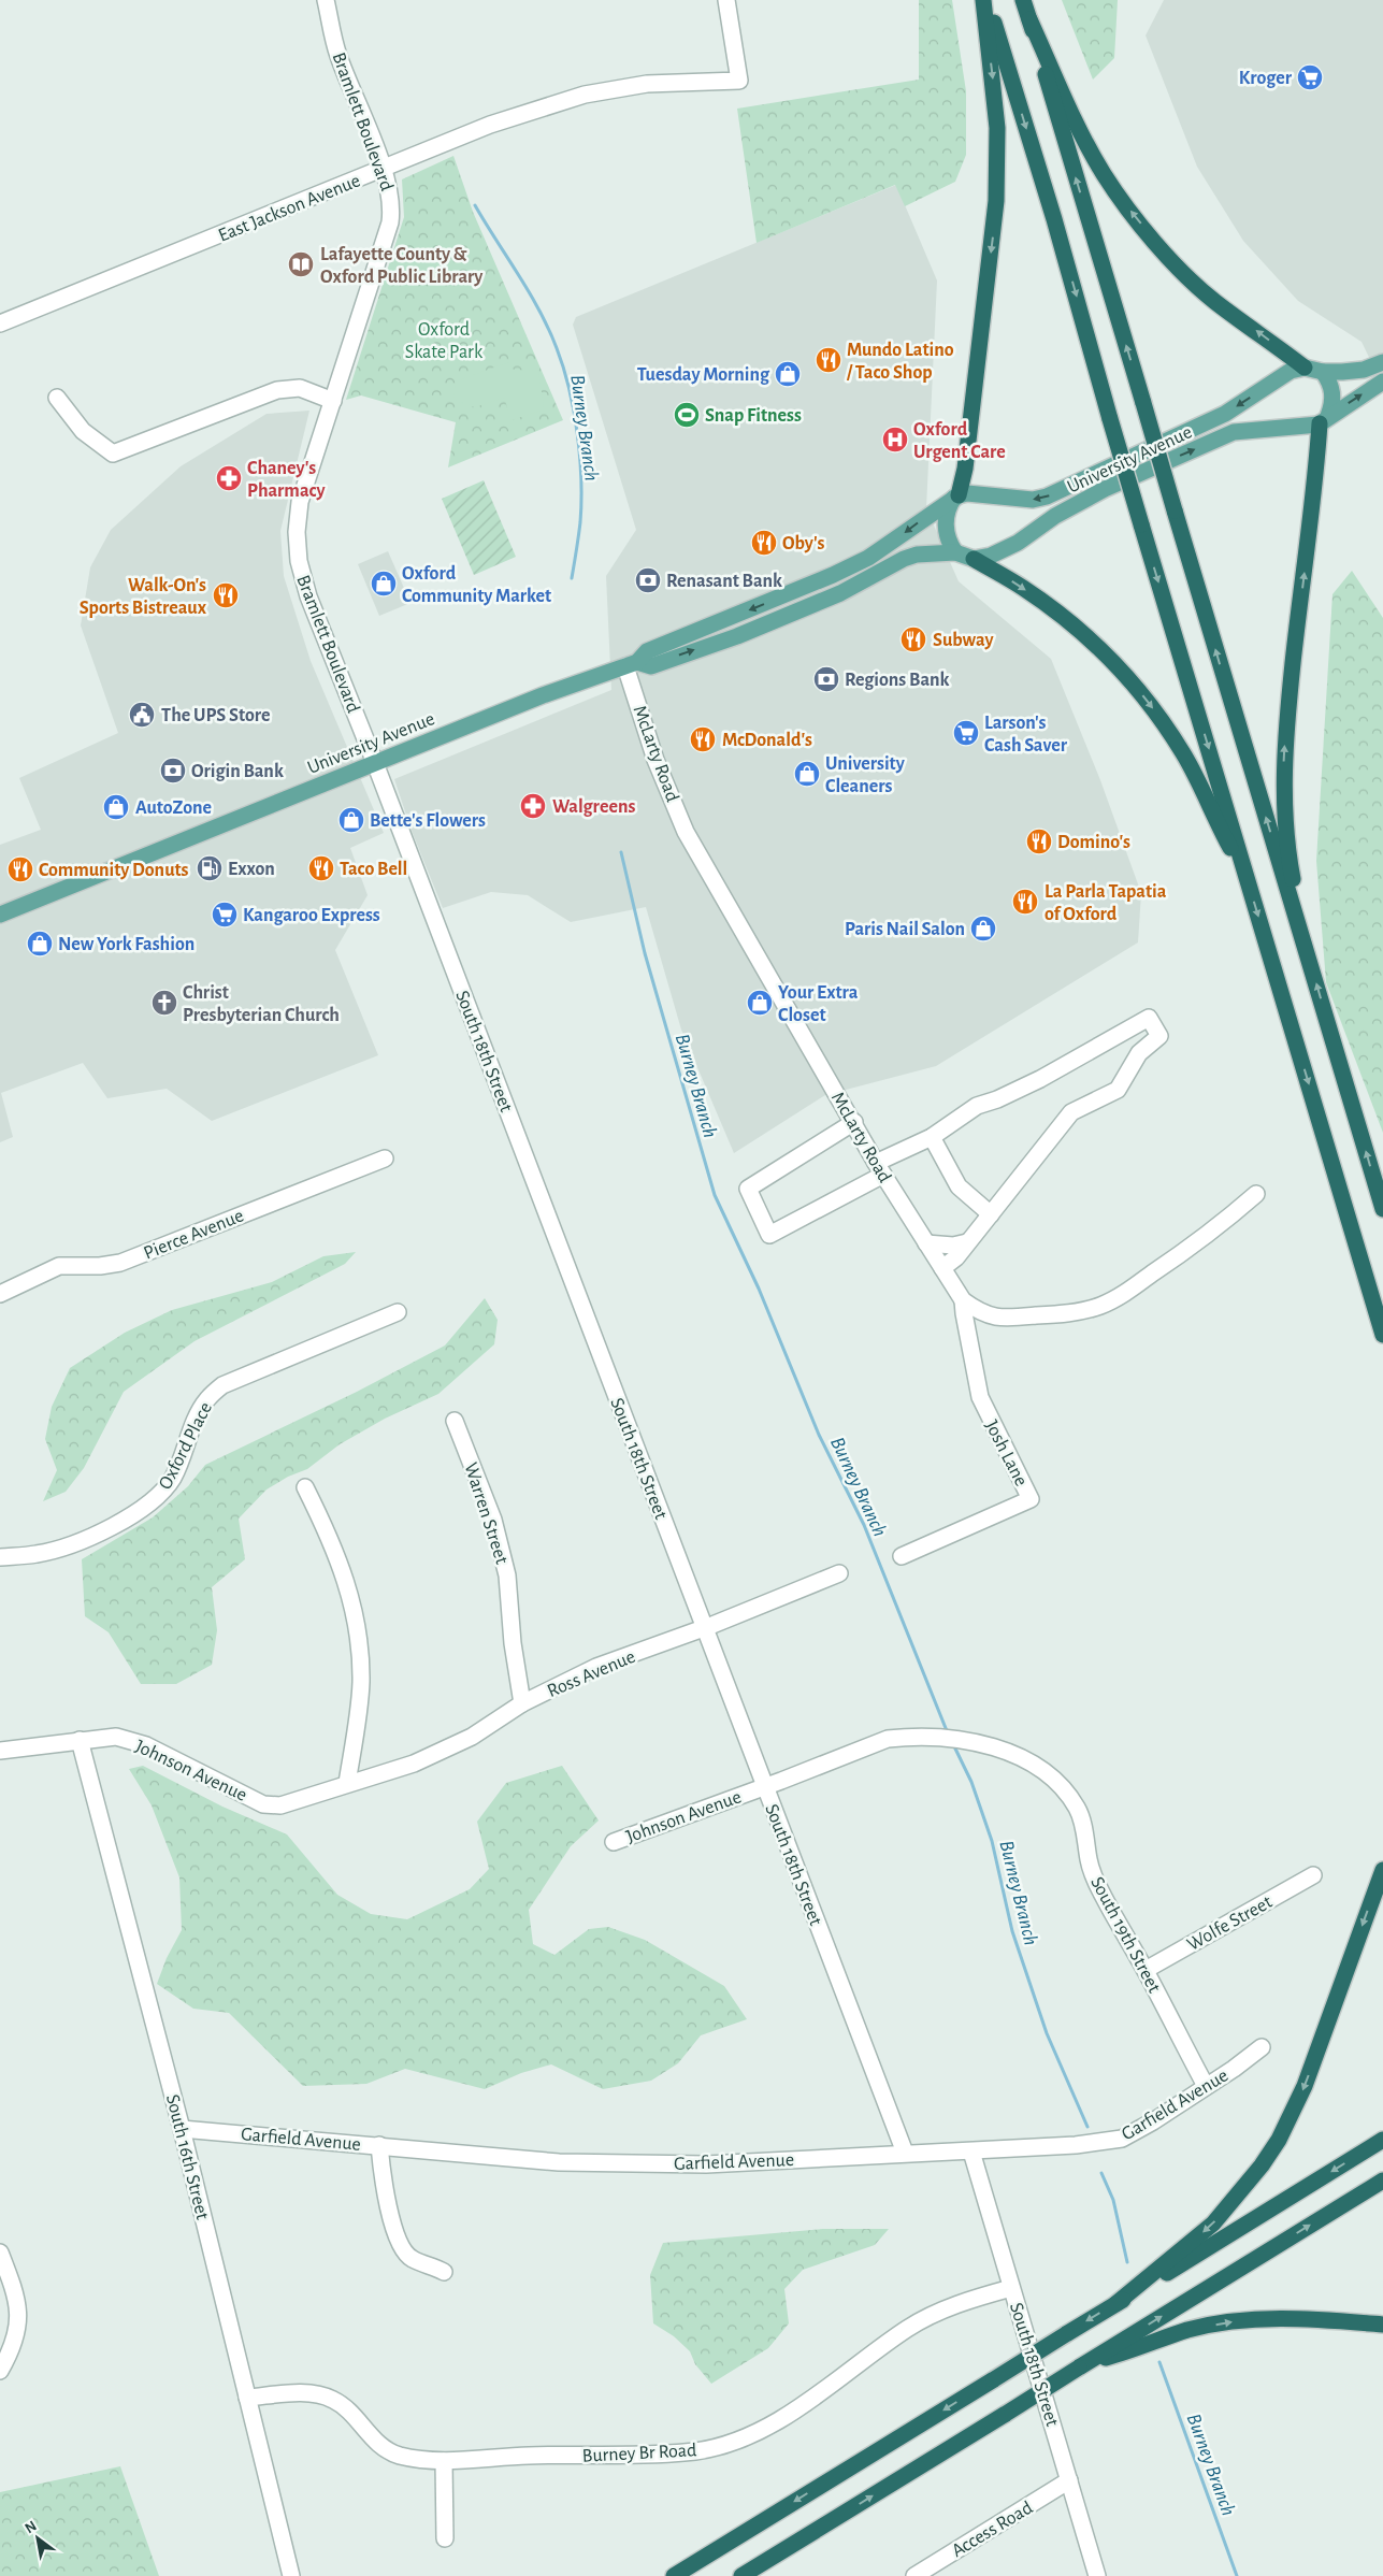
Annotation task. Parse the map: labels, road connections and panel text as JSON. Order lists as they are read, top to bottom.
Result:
{
  "streets": {
    "main road": ["University Avenue"],
    "street": [
      "Bramlett Boulevard",
      "East Jackson Avenue",
      "McLarty Road",
      "South 18th Street",
      "Pierce Avenue",
      "Oxford Place",
      "Josh Lane",
      "Warren Street",
      "Ross Avenue",
      "Johnson Avenue",
      "Wolfe Street",
      "South 19th Street",
      "Garfield Avenue",
      "South 16th Street",
      "Burney Br Road",
      "Access Road"
    ]
  },
  "crossings": [
    ["Bramlett Boulevard", "East Jackson Avenue"],
    ["Bramlett Boulevard", "University Avenue"],
    ["Bramlett Boulevard", "South 18th Street"],
    ["University Avenue", "McLarty Road"],
    ["University Avenue", "South 18th Street"],
    ["McLarty Road", "Josh Lane"],
    ["South 18th Street", "Ross Avenue"],
    ["South 18th Street", "Johnson Avenue"],
    ["South 18th Street", "Garfield Avenue"],
    ["South 18th Street", "Burney Br Road"],
    ["South 18th Street", "Access Road"],
    ["Warren Street", "Ross Avenue"],
    ["Ross Avenue", "Johnson Avenue"],
    ["Johnson Avenue", "South 19th Street"],
    ["Johnson Avenue", "South 16th Street"],
    ["Wolfe Street", "South 19th Street"],
    ["South 19th Street", "Garfield Avenue"],
    ["Garfield Avenue", "South 16th Street"],
    ["South 16th Street", "Burney Br Road"]
  ],
  "water": ["Burney Branch"],
  "parks": ["Oxford Skate Park"],
  "places": {
    "supermarket": ["Kroger", "Larson's Cash Saver", "Kangaroo Express"],
    "library": ["Lafayette County & Oxford Public Library"],
    "restaurant": [
      "Mundo Latino / Taco Shop",
      "Oby's",
      "Walk-On's Sports Bistreaux",
      "Subway",
      "McDonald's",
      "Domino's",
      "Taco Bell",
      "Community Donuts",
      "La Parla Tapatia of Oxford"
    ],
    "shop": [
      "Tuesday Morning",
      "Oxford Community Market",
      "University Cleaners",
      "AutoZone",
      "Bette's Flowers",
      "Paris Nail Salon",
      "New York Fashion",
      "Your Extra Closet"
    ],
    "sports": ["Snap Fitness"],
    "hospital": ["Oxford Urgent Care"],
    "pharmacy": ["Chaney's Pharmacy", "Walgreens"],
    "bank": ["Renasant Bank", "Regions Bank", "Origin Bank"],
    "public building": ["The UPS Store"],
    "fuel station": ["Exxon"],
    "church": ["Christ Presbyterian Church"]
  },
  "north": "top left"
}
